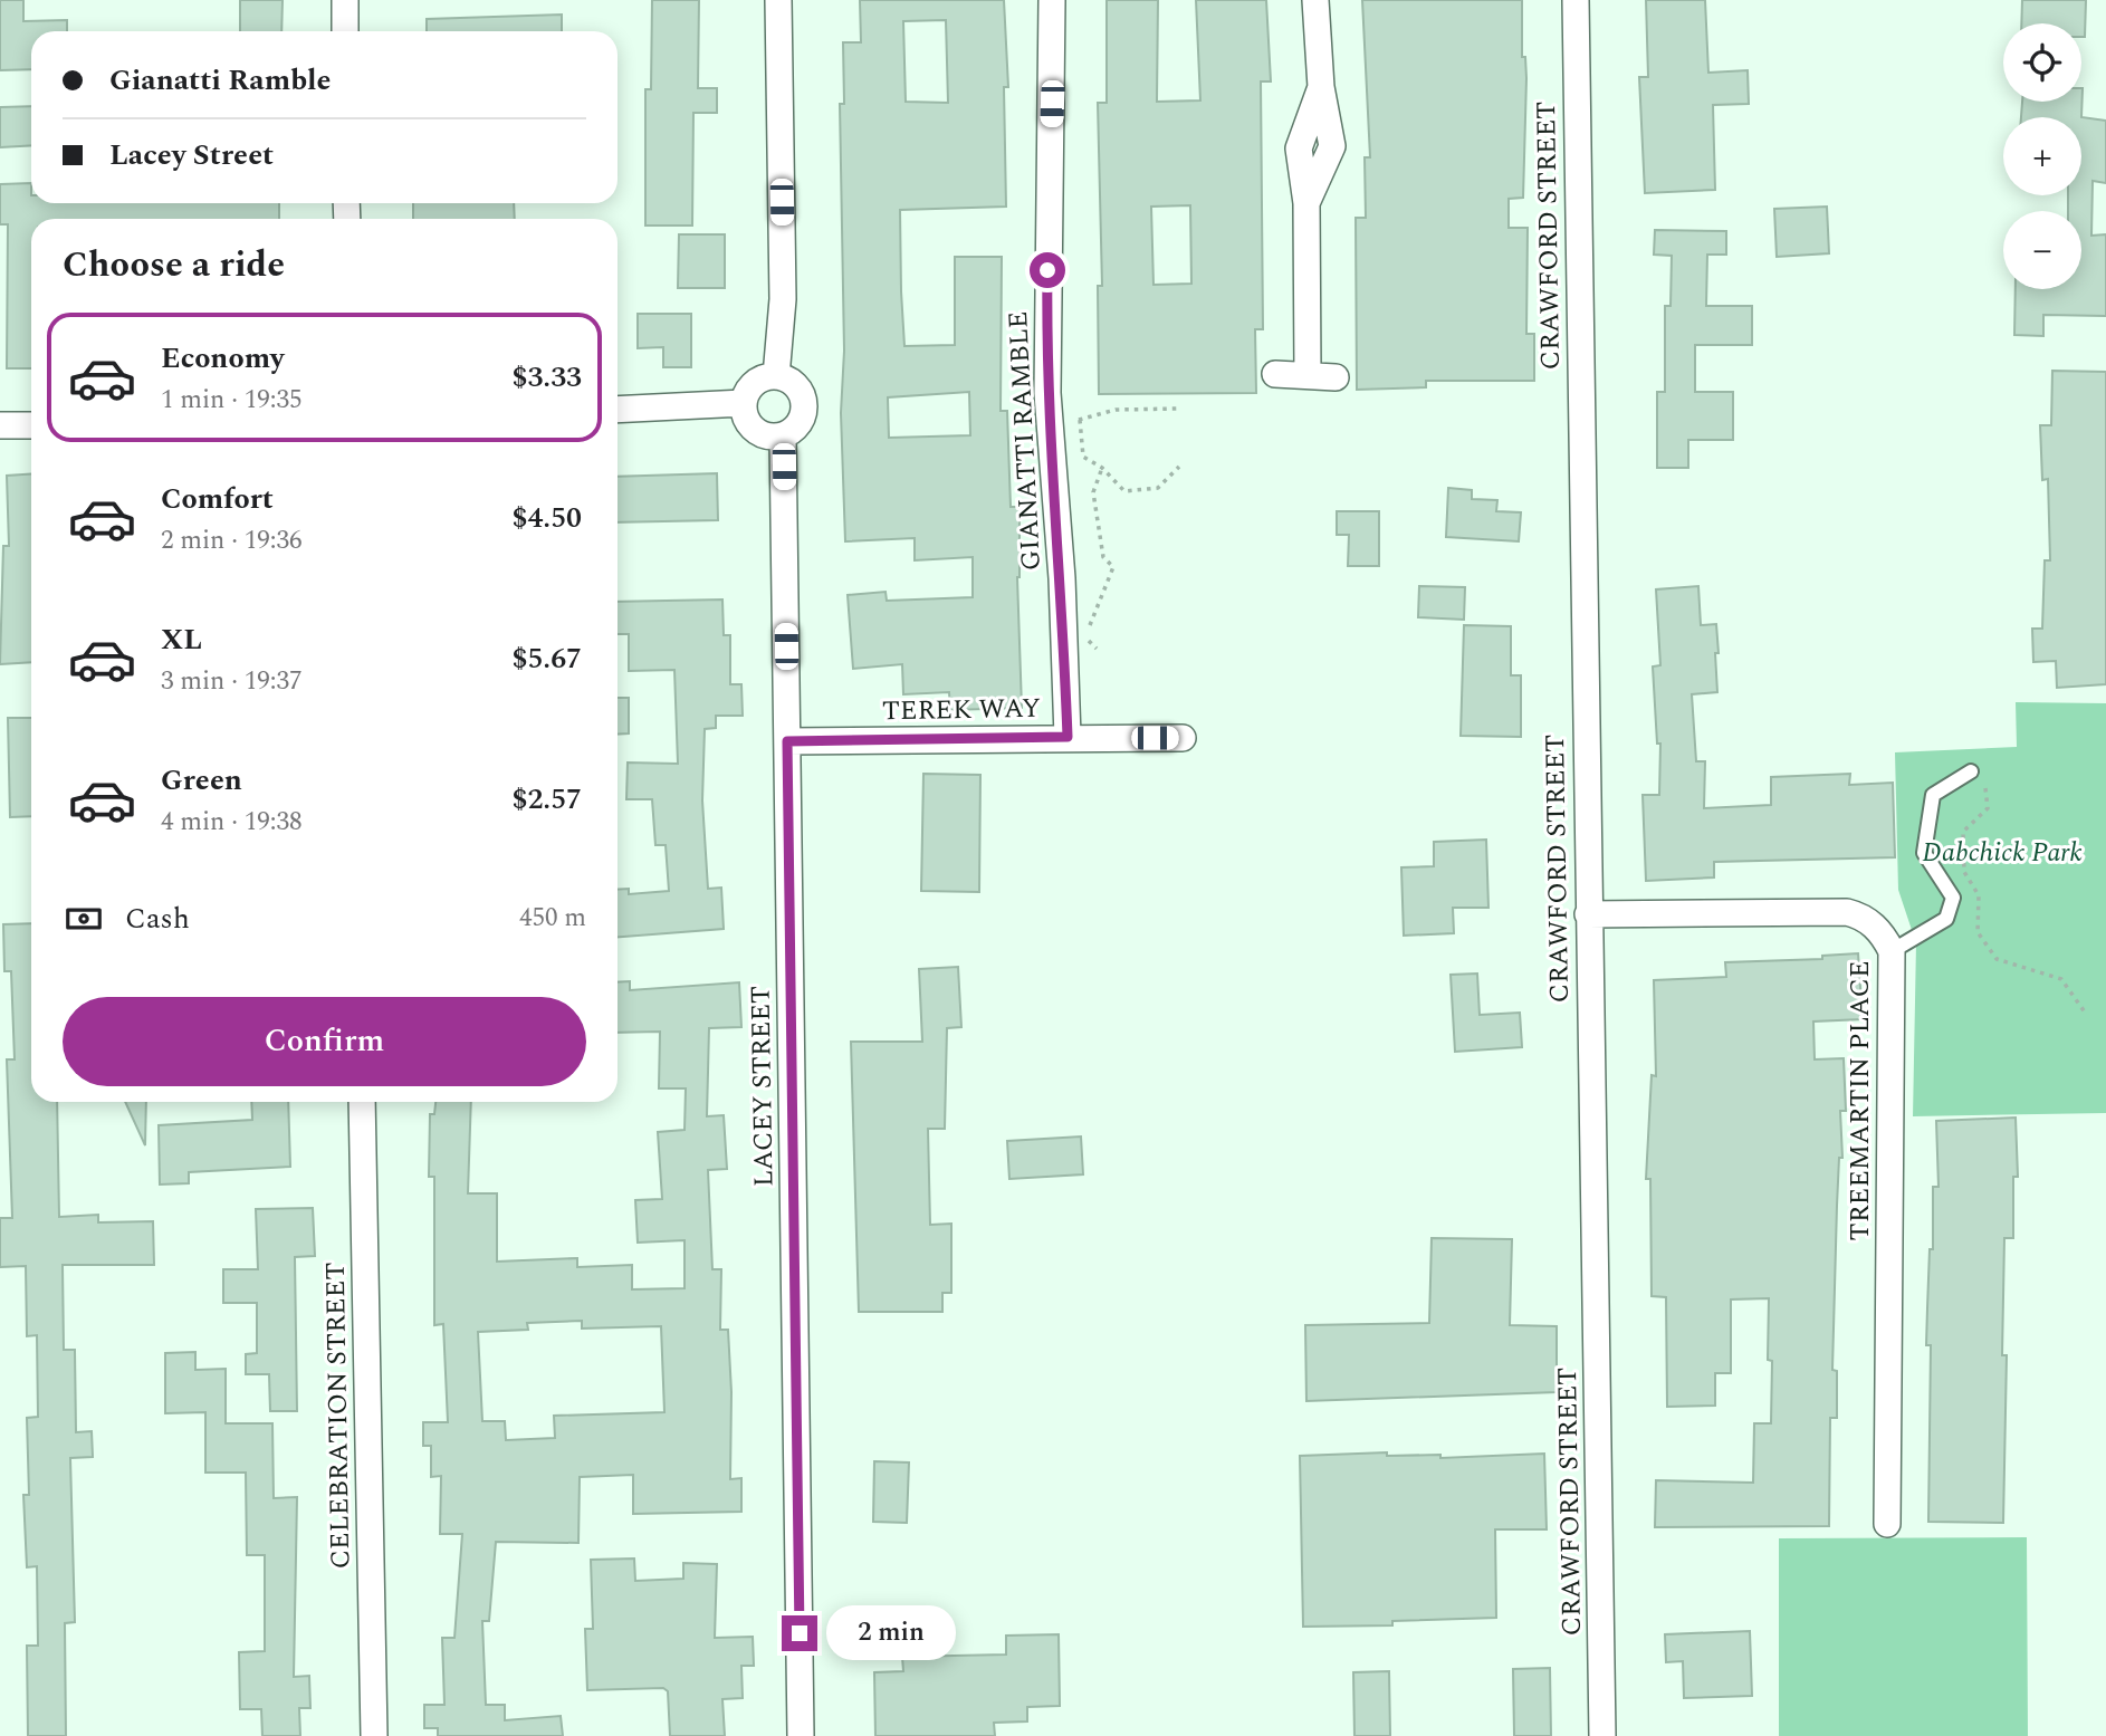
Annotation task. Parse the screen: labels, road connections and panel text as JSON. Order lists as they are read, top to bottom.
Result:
{
  "streets": {
    "street": [
      "CRAWFORD STREET",
      "GIANATTI RAMBLE",
      "TEREK WAY",
      "LACEY STREET",
      "TREEMARTIN PLACE",
      "CELEBRATION STREET"
    ]
  },
  "crossings": [
    ["CRAWFORD STREET", "TREEMARTIN PLACE"],
    ["GIANATTI RAMBLE", "TEREK WAY"],
    ["TEREK WAY", "LACEY STREET"]
  ],
  "parks": ["Dabchick Park"],
  "page": {
    "map_buttons": ["+", "−"],
    "banner": ["Gianatti Ramble", "Lacey Street"],
    "heading": "Choose a ride",
    "list": [
      {
        "name": "Economy",
        "note": "1 min · 19:35",
        "value": "$3.33"
      },
      {
        "name": "Comfort",
        "note": "2 min · 19:36",
        "value": "$4.50"
      },
      {
        "name": "XL",
        "note": "3 min · 19:37",
        "value": "$5.67"
      },
      {
        "name": "Green",
        "note": "4 min · 19:38",
        "value": "$2.57"
      }
    ],
    "pay": ["Cash", "450 m"],
    "buttons": "Confirm",
    "bubble": "2 min"
  }
}
